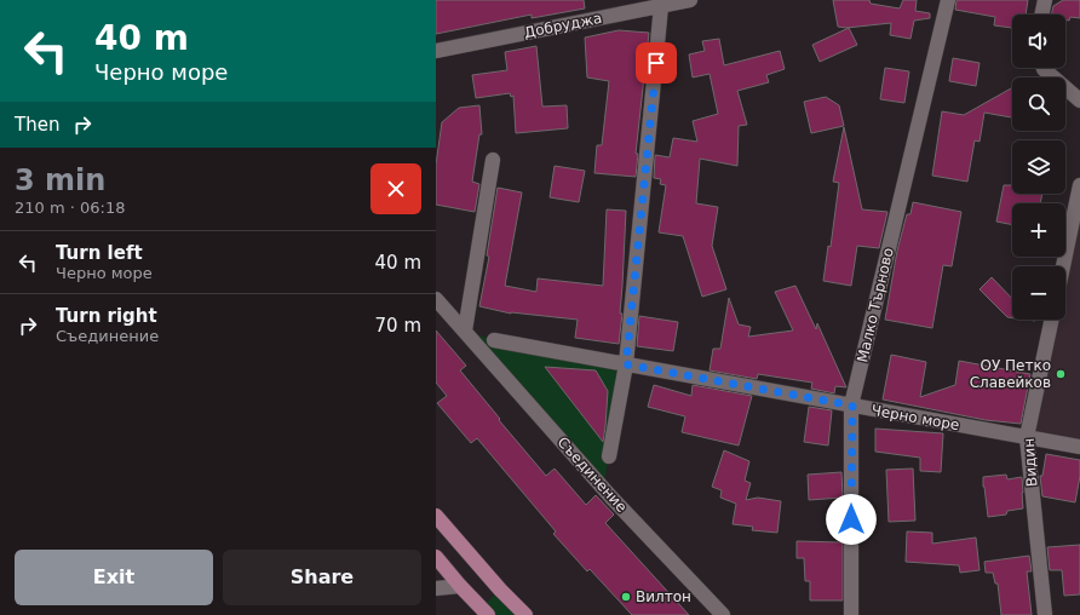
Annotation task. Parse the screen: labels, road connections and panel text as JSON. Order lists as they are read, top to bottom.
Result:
{
  "streets": {
    "street": [
      "Добруджа",
      "Малко Търново",
      "Черно море",
      "Видин",
      "Съединение"
    ]
  },
  "crossings": [
    ["Добруджа", "Съединение"],
    ["Малко Търново", "Черно море"],
    ["Черно море", "Видин"],
    ["Черно море", "Съединение"]
  ],
  "places": ["ОУ Петко Славейков", "Вилтон"],
  "page": {
    "turn": ["40 m", "Черно море"],
    "map_buttons": ["+", "−"],
    "then": "Then",
    "heading": ["3 min", "210 m · 06:18"],
    "list": [
      {
        "name": "Turn left",
        "note": "Черно море",
        "value": "40 m"
      },
      {
        "name": "Turn right",
        "note": "Съединение",
        "value": "70 m"
      }
    ],
    "buttons": ["Exit", "Share"]
  }
}
